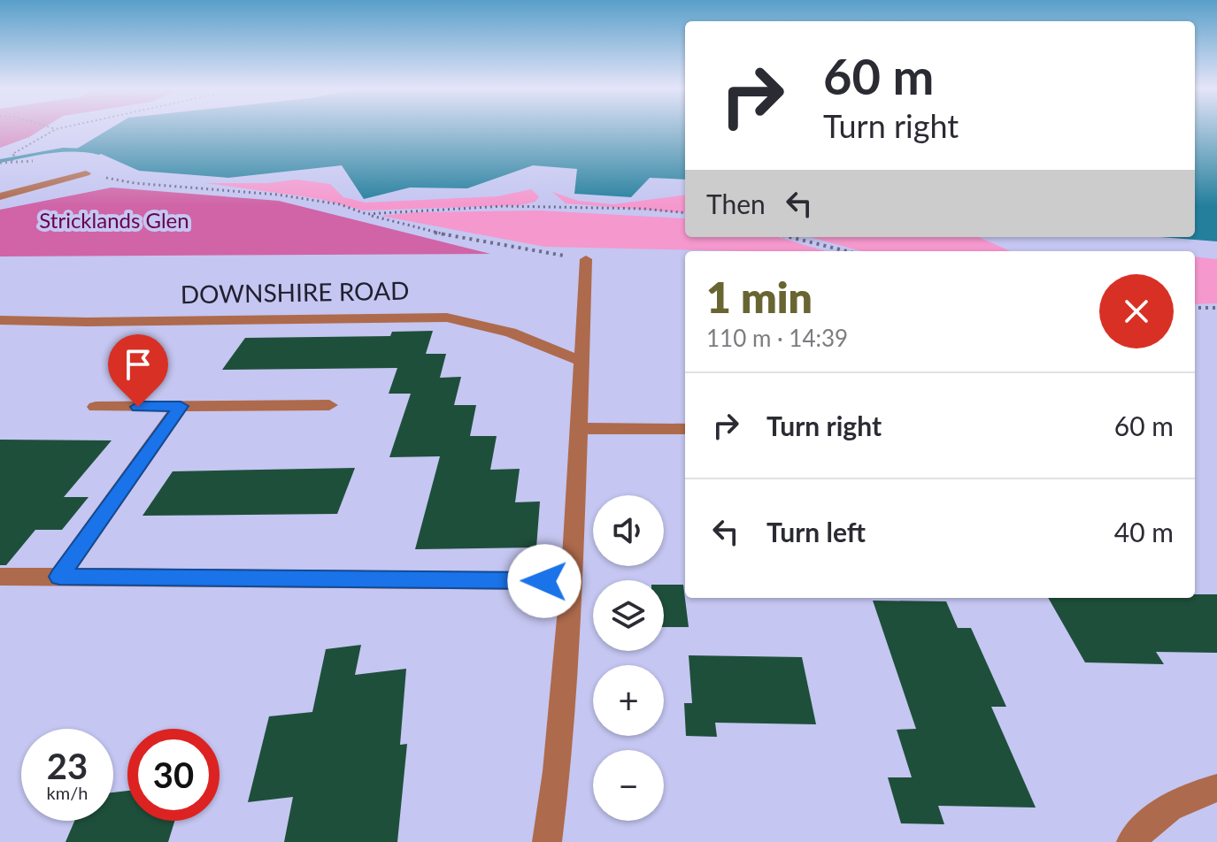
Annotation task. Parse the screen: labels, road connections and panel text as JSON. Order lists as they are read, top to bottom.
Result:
{
  "streets": {
    "street": ["DOWNSHIRE ROAD"]
  },
  "parks": ["Stricklands Glen"],
  "page": {
    "turn": ["60 m", "Turn right"],
    "then": "Then",
    "heading": ["1 min", "110 m · 14:39"],
    "list": [
      {
        "name": "Turn right",
        "value": "60 m"
      },
      {
        "name": "Turn left",
        "value": "40 m"
      }
    ],
    "map_buttons": ["+", "−"],
    "speed": "23 km/h",
    "limit": "30"
  }
}
